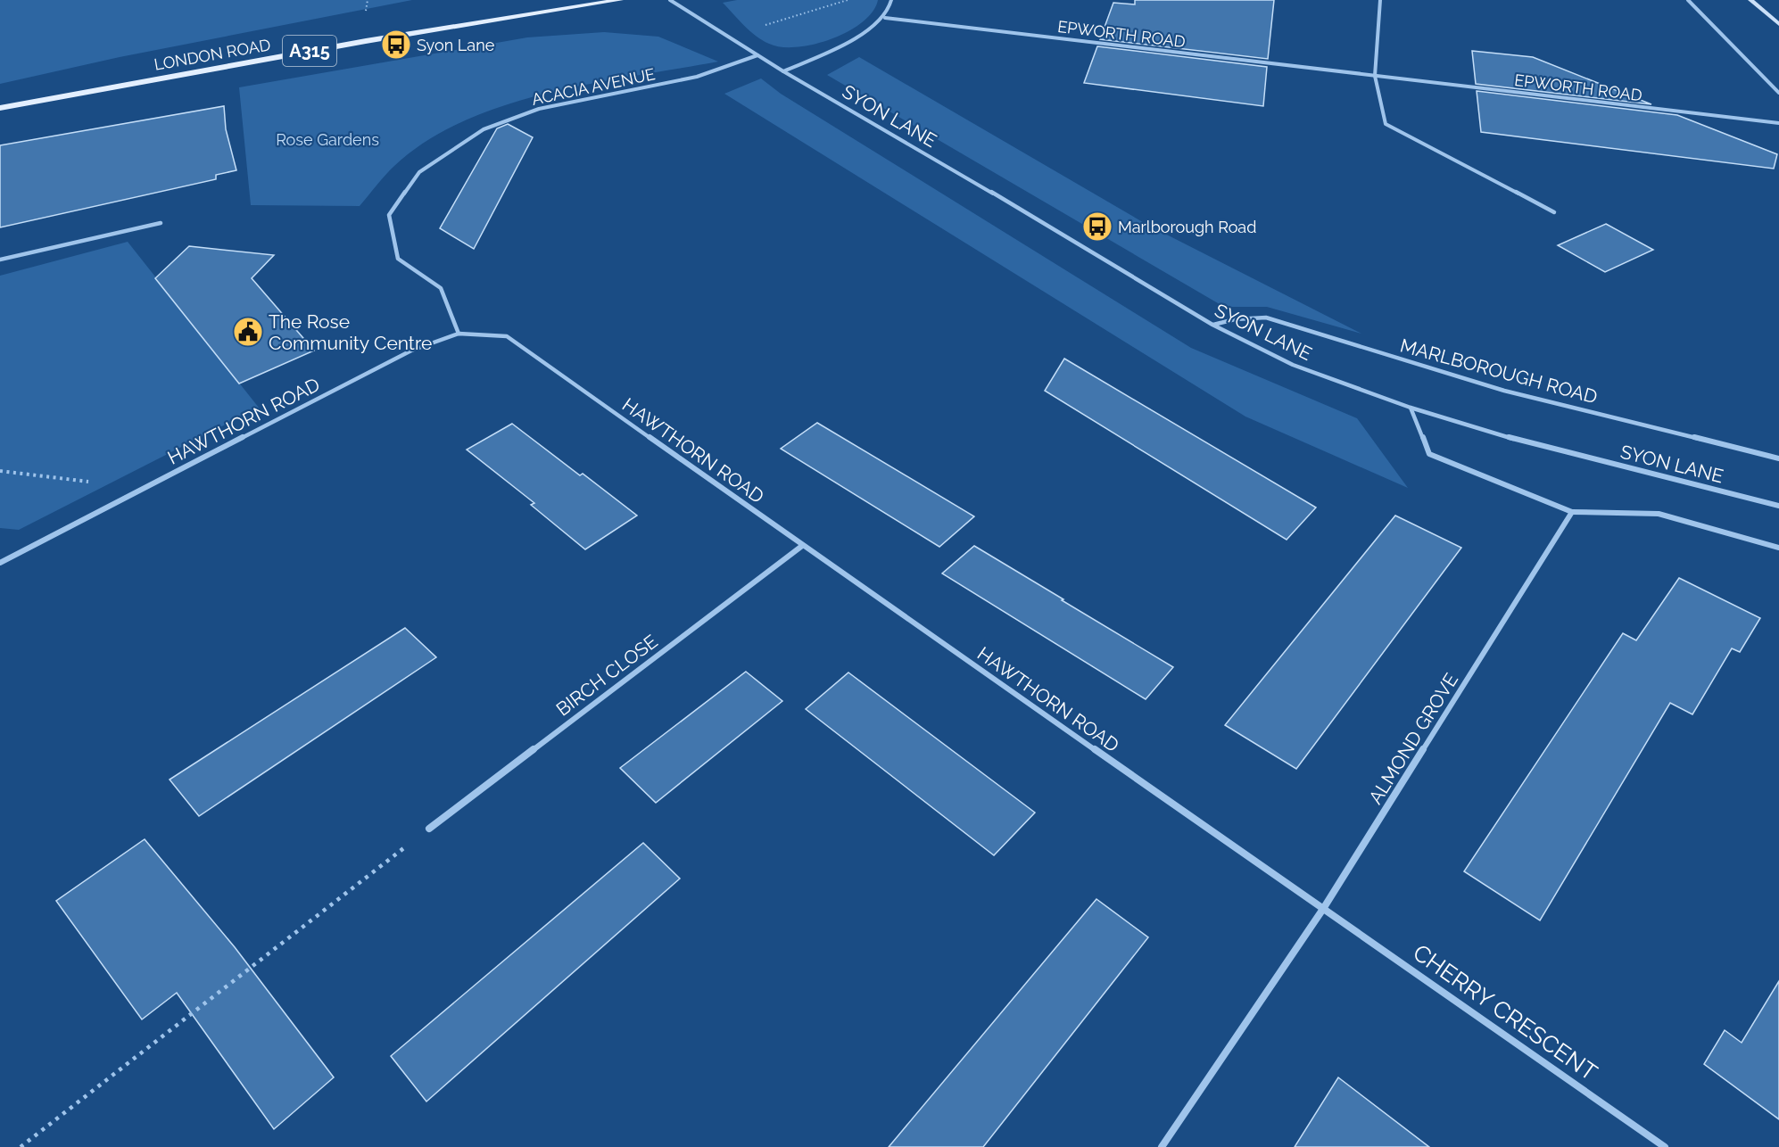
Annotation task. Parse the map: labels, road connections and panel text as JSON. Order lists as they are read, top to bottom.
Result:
{
  "streets": {
    "main road": ["A315", "LONDON ROAD"],
    "street": [
      "EPWORTH ROAD",
      "ACACIA AVENUE",
      "SYON LANE",
      "MARLBOROUGH ROAD",
      "HAWTHORN ROAD",
      "BIRCH CLOSE",
      "ALMOND GROVE",
      "CHERRY CRESCENT"
    ]
  },
  "crossings": [
    ["ACACIA AVENUE", "SYON LANE"],
    ["ACACIA AVENUE", "HAWTHORN ROAD"],
    ["SYON LANE", "MARLBOROUGH ROAD"],
    ["HAWTHORN ROAD", "BIRCH CLOSE"],
    ["HAWTHORN ROAD", "ALMOND GROVE"],
    ["HAWTHORN ROAD", "CHERRY CRESCENT"],
    ["ALMOND GROVE", "CHERRY CRESCENT"]
  ],
  "parks": ["Rose Gardens"],
  "places": {
    "bus stop": ["Syon Lane", "Marlborough Road"],
    "public building": ["The Rose Community Centre"]
  }
}
